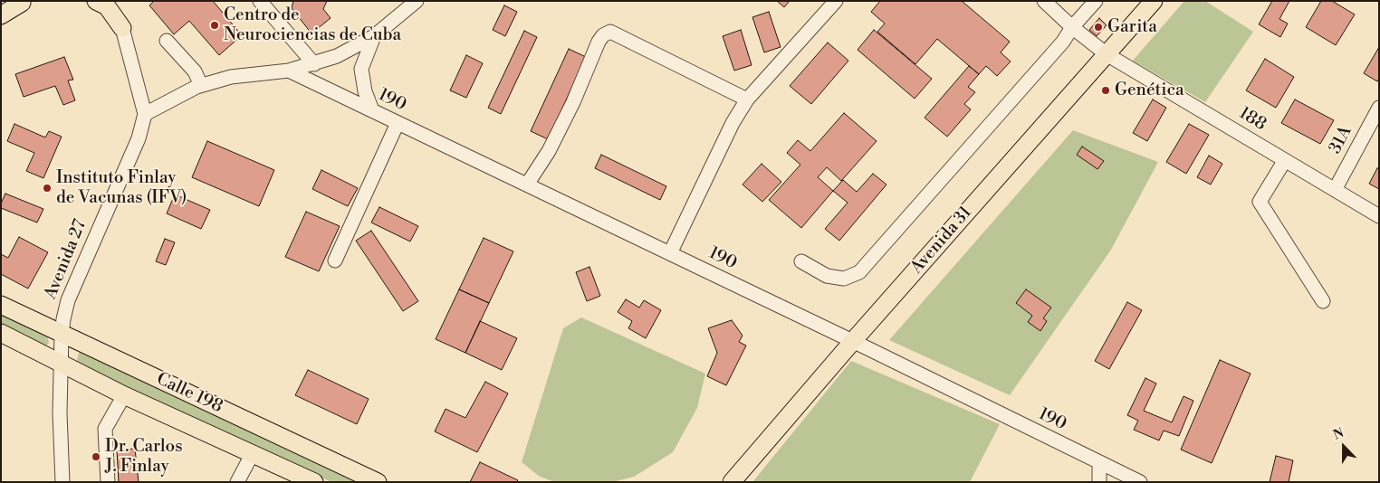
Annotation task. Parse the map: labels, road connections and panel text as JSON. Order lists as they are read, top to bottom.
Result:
{
  "streets": {
    "main road": ["Avenida 31", "Calle 198"],
    "street": [
      "190",
      "188",
      "31A",
      "Avenida 27"
    ]
  },
  "crossings": [
    ["190", "Avenida 31"],
    ["188", "31A"],
    ["188", "Avenida 31"],
    ["Avenida 27", "Calle 198"]
  ],
  "places": [
    "Centro de Neurociencias de Cuba",
    "Garita",
    "Genética",
    "Instituto Finlay de Vacunas (IFV)",
    "Dr. Carlos J. Finlay"
  ],
  "north": "top"
}
